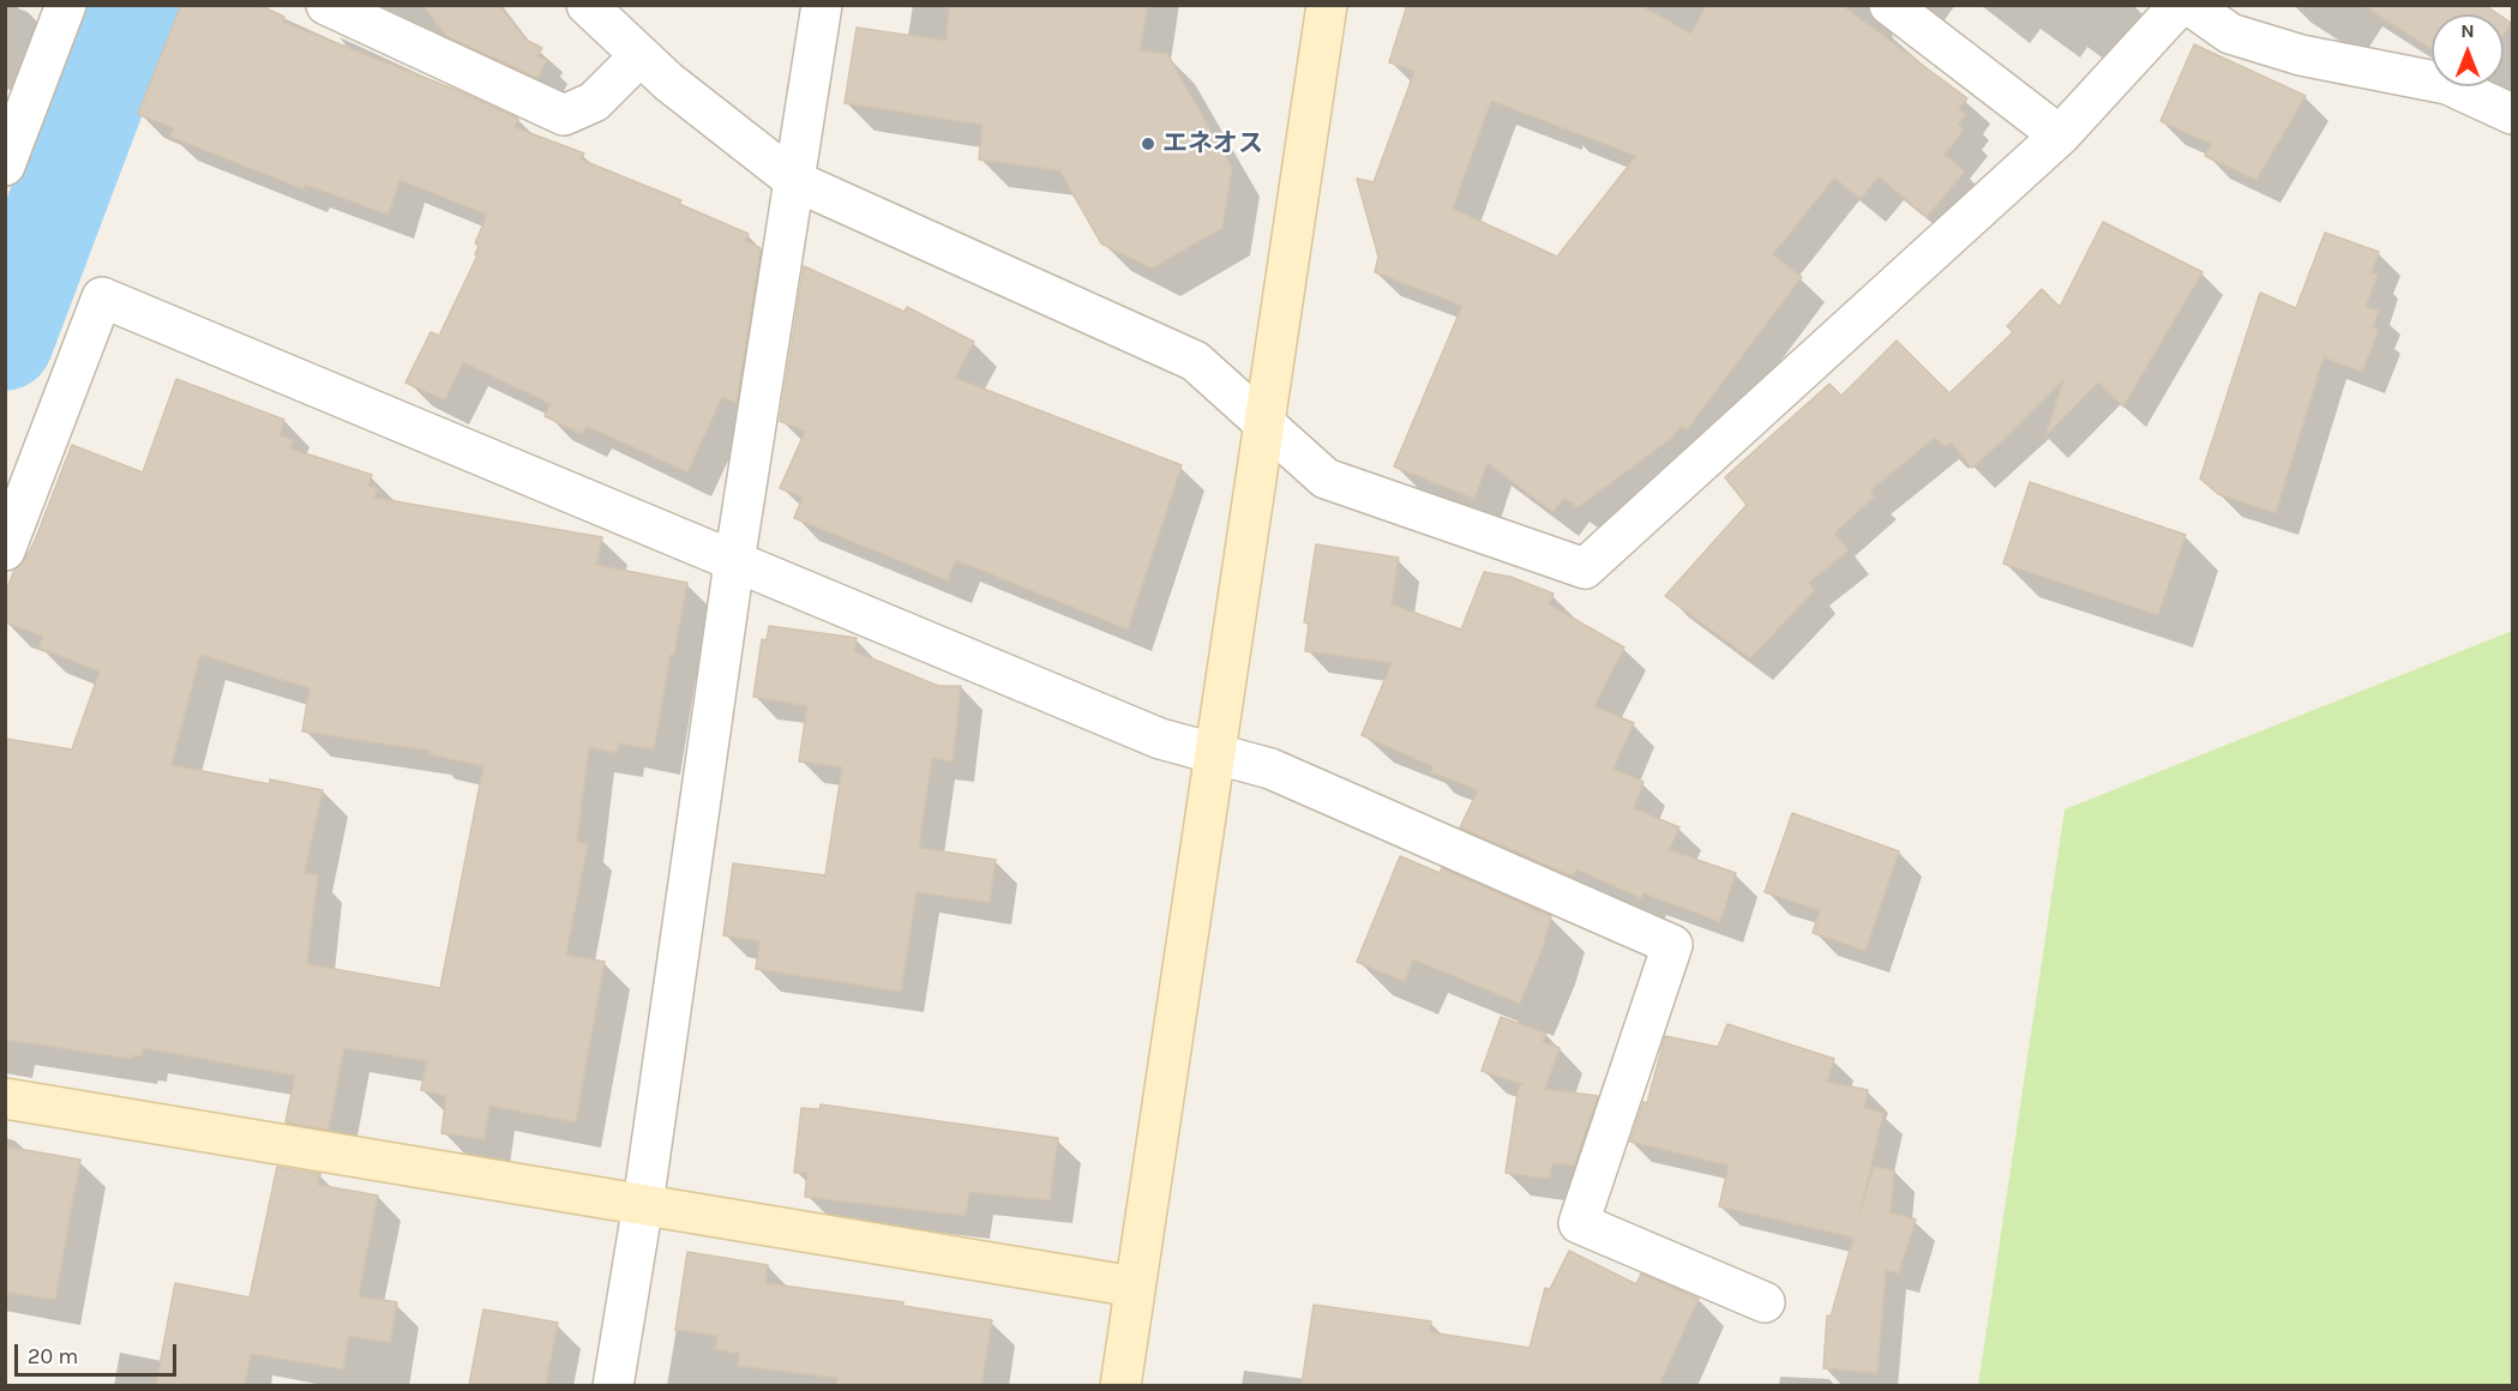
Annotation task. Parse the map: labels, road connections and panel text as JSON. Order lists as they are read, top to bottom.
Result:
{
  "places": ["エネオス"],
  "scale_bar": "20 m",
  "north": "top"
}
